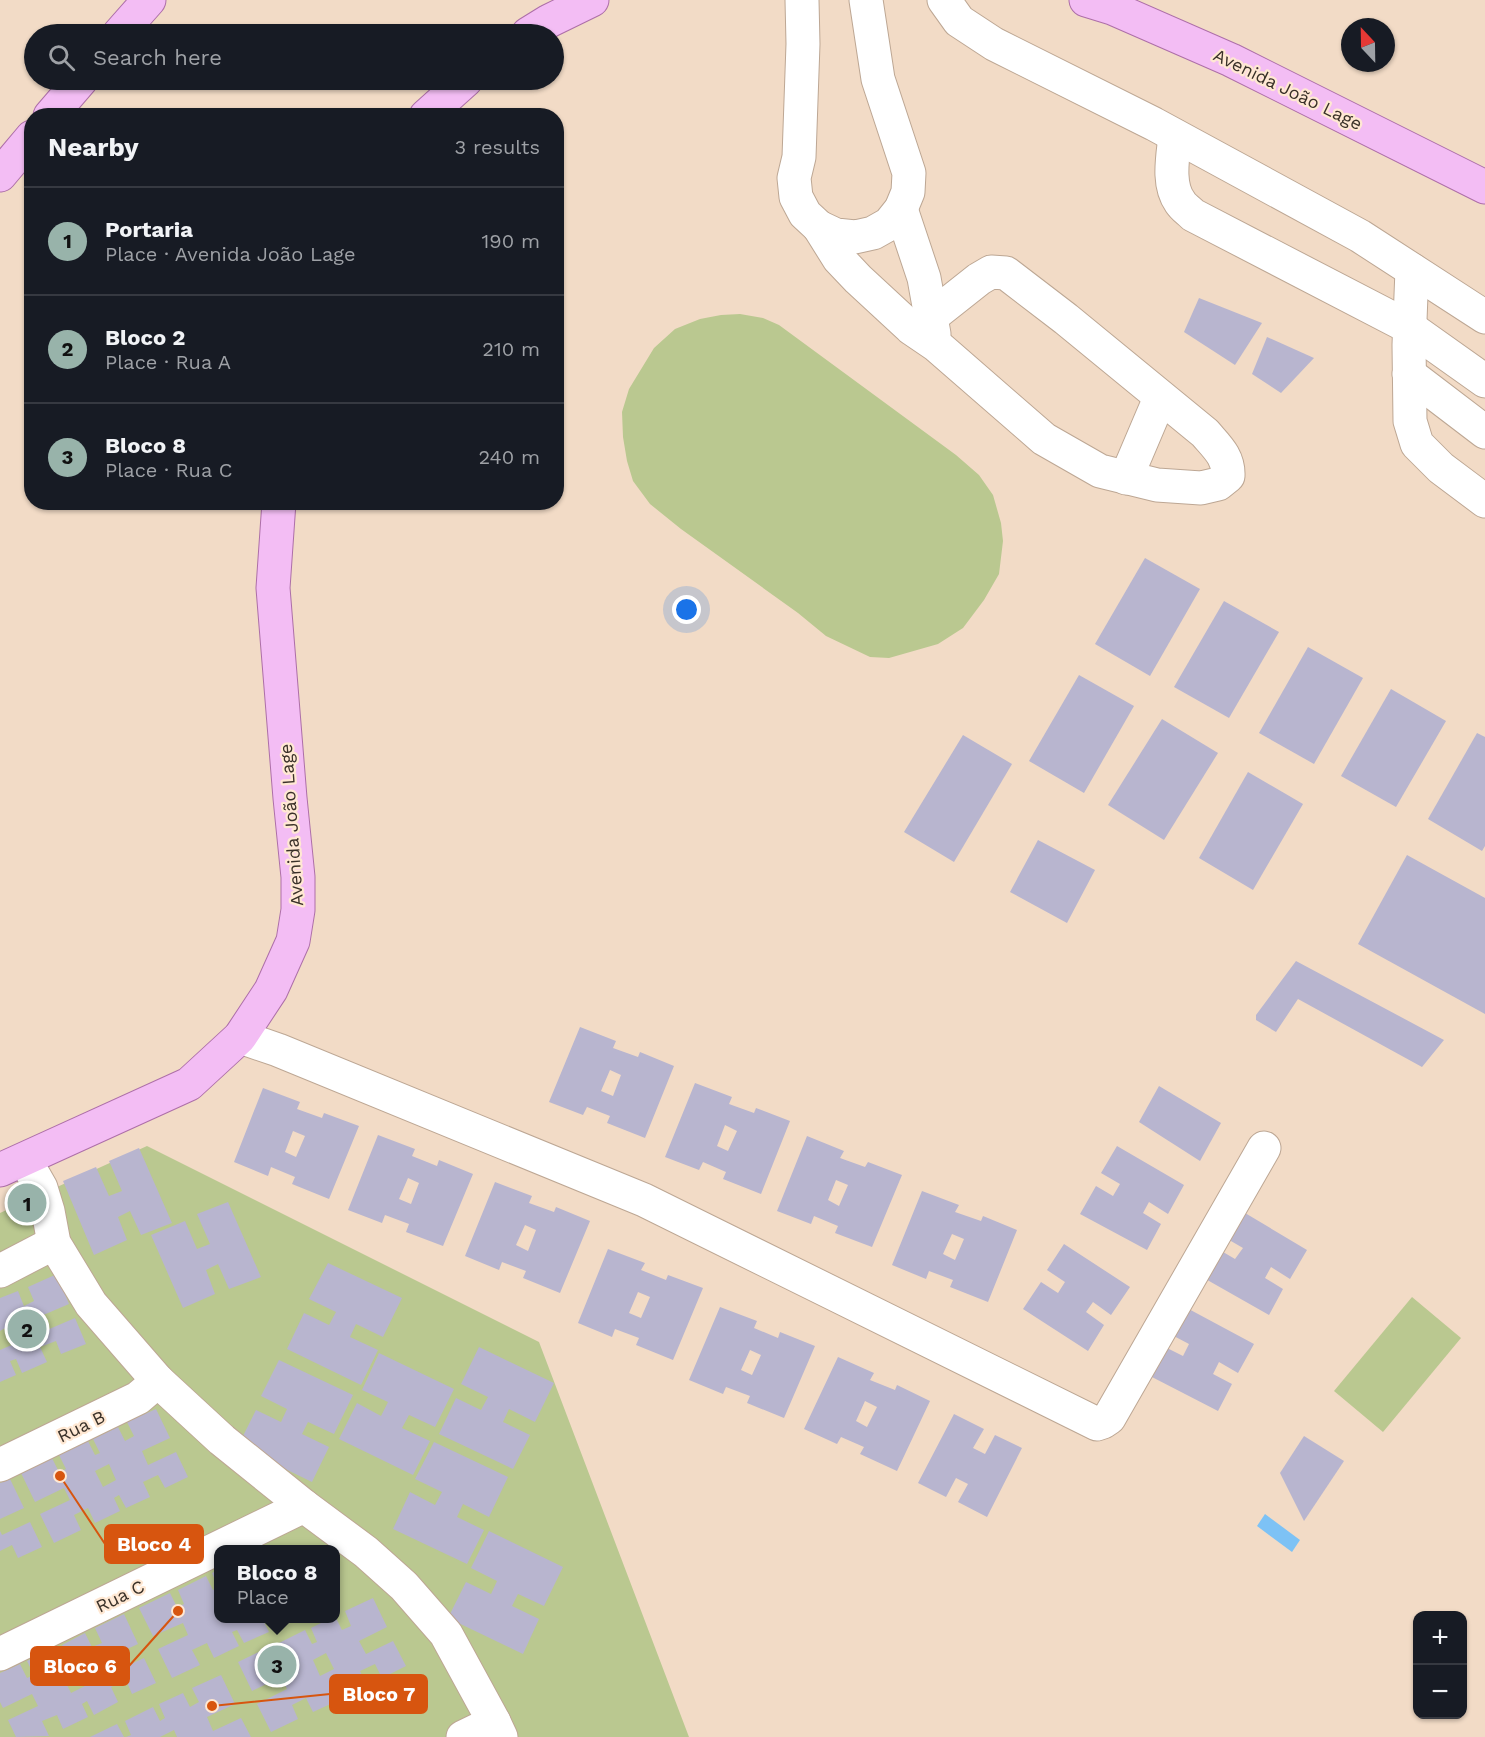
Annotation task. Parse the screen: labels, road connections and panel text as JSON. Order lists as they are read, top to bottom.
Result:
{
  "streets": {
    "main road": ["Avenida João Lage"],
    "street": ["Rua B", "Rua C"]
  },
  "places": ["Bloco 4", "Bloco 6", "Bloco 7"],
  "north": "top",
  "page": {
    "search": "Search here",
    "heading": ["Nearby", "3 results"],
    "list": [
      {
        "mark": "1",
        "name": "Portaria",
        "note": "Place · Avenida João Lage",
        "value": "190 m"
      },
      {
        "mark": "2",
        "name": "Bloco 2",
        "note": "Place · Rua A",
        "value": "210 m"
      },
      {
        "mark": "3",
        "name": "Bloco 8",
        "note": "Place · Rua C",
        "value": "240 m"
      }
    ],
    "pins": ["1", "2", "3"],
    "popup": ["Bloco 8", "Place"],
    "map_buttons": ["+", "−"]
  }
}
